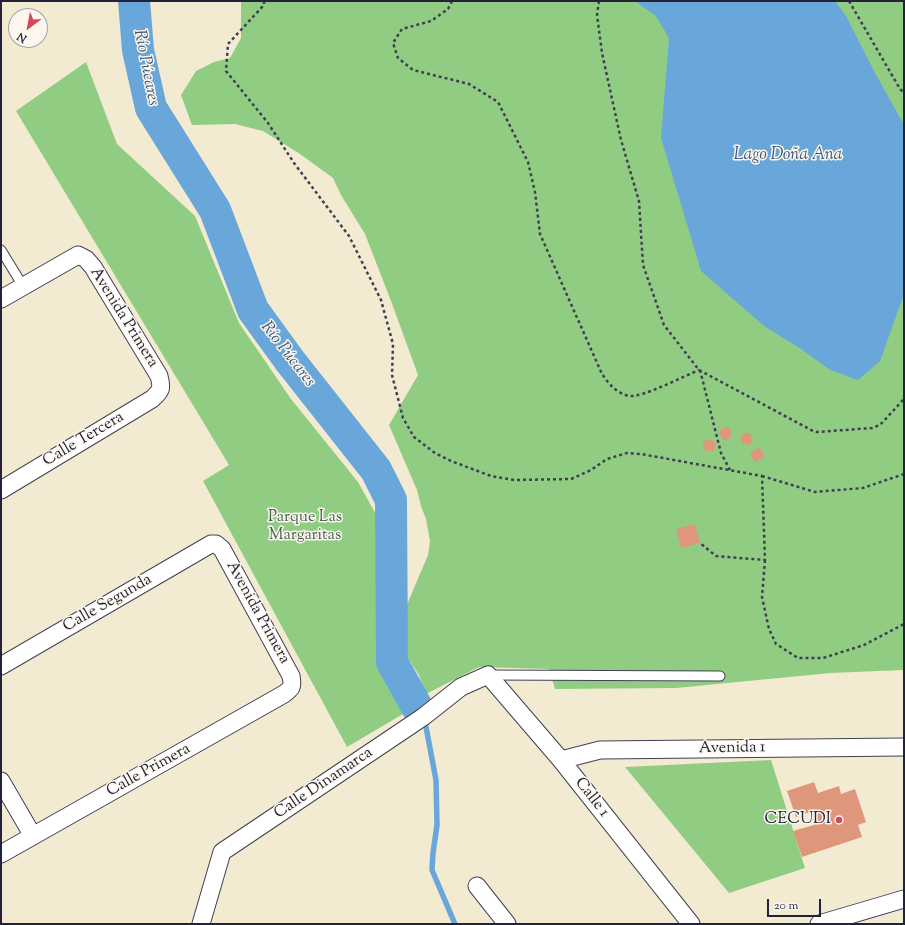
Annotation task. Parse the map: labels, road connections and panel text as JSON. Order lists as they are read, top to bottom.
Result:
{
  "streets": {
    "street": [
      "Avenida Primera",
      "Calle Tercera",
      "Calle Segunda",
      "Avenida 1",
      "Calle Primera",
      "Calle Dinamarca",
      "Calle 1"
    ]
  },
  "crossings": [
    ["Avenida Primera", "Calle Tercera"],
    ["Avenida Primera", "Calle Segunda"],
    ["Avenida Primera", "Calle Primera"],
    ["Avenida 1", "Calle 1"],
    ["Calle Dinamarca", "Calle 1"]
  ],
  "water": ["Río Púcares", "Lago Doña Ana"],
  "parks": ["Parque Las Margaritas"],
  "places": ["CECUDI"],
  "scale_bar": "20 m",
  "north": "bottom left"
}
